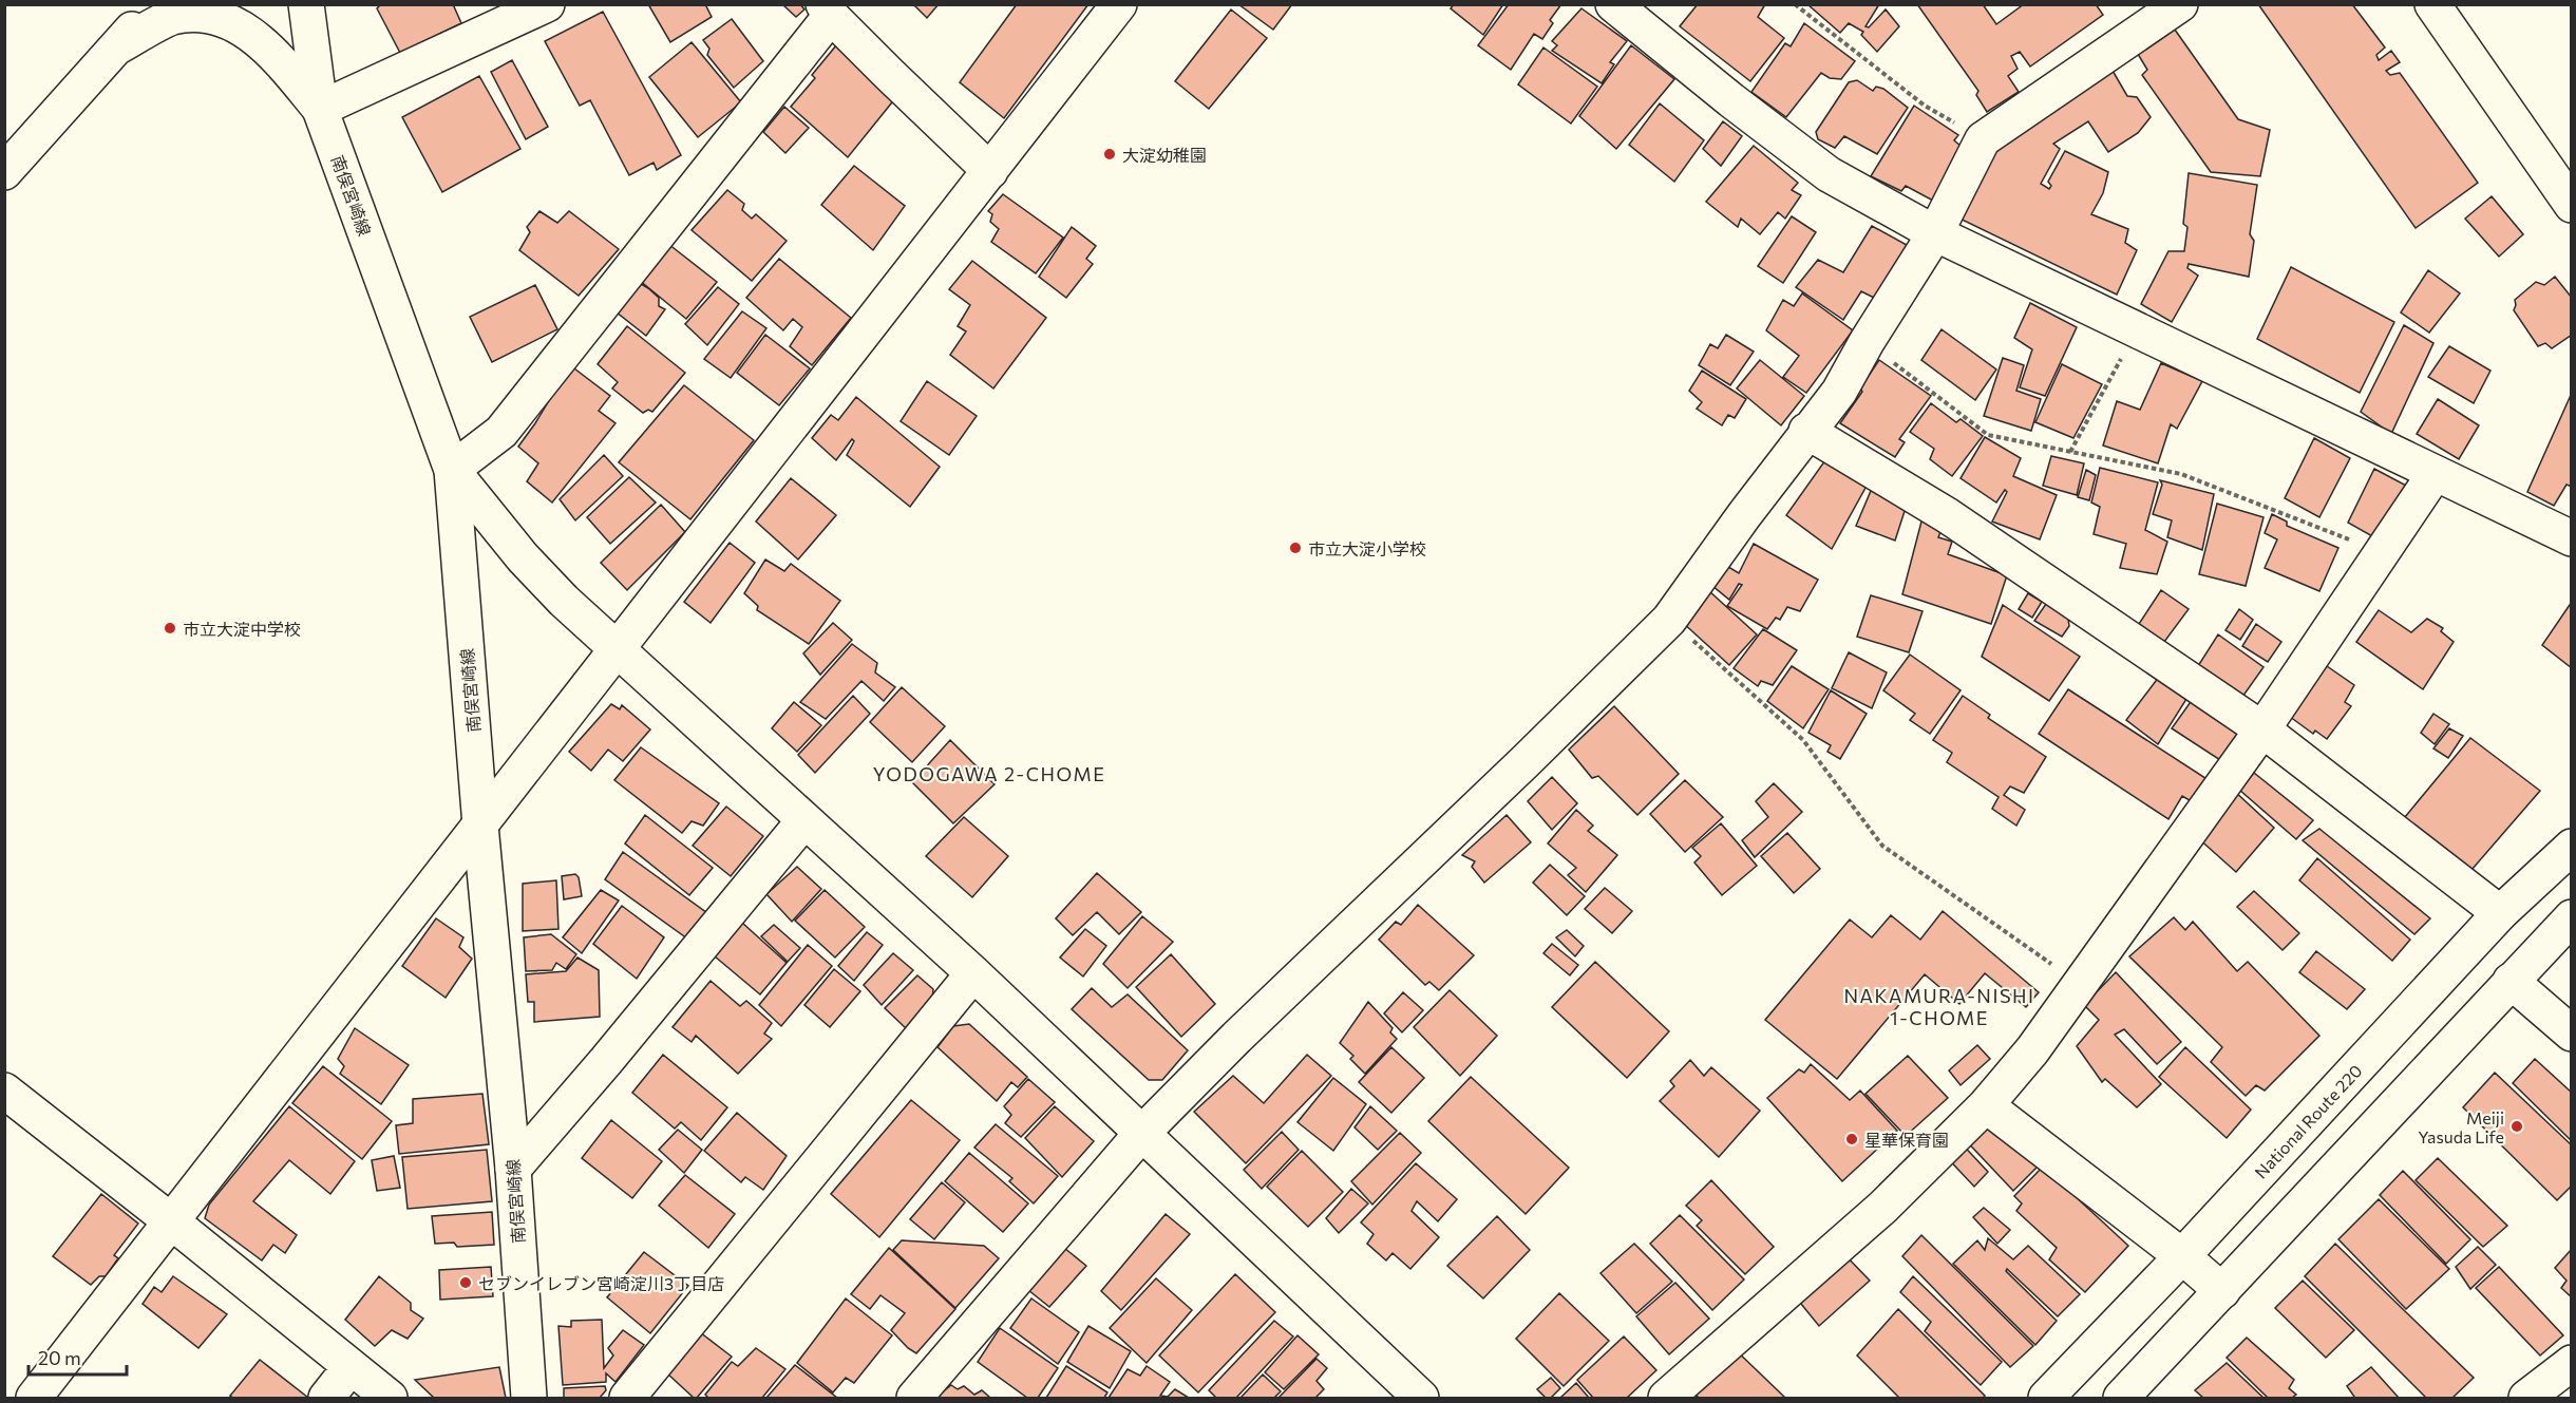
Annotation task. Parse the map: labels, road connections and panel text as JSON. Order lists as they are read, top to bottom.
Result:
{
  "streets": {
    "main road": ["南俣宮崎線", "National Route 220"]
  },
  "districts": ["YODOGAWA 2-CHOME", "NAKAMURA-NISHI 1-CHOME"],
  "places": [
    "大淀幼稚園",
    "市立大淀小学校",
    "市立大淀中学校",
    "Meiji Yasuda Life",
    "星華保育園",
    "セブンイレブン宮崎淀川3丁目店"
  ],
  "scale_bar": "20 m"
}
